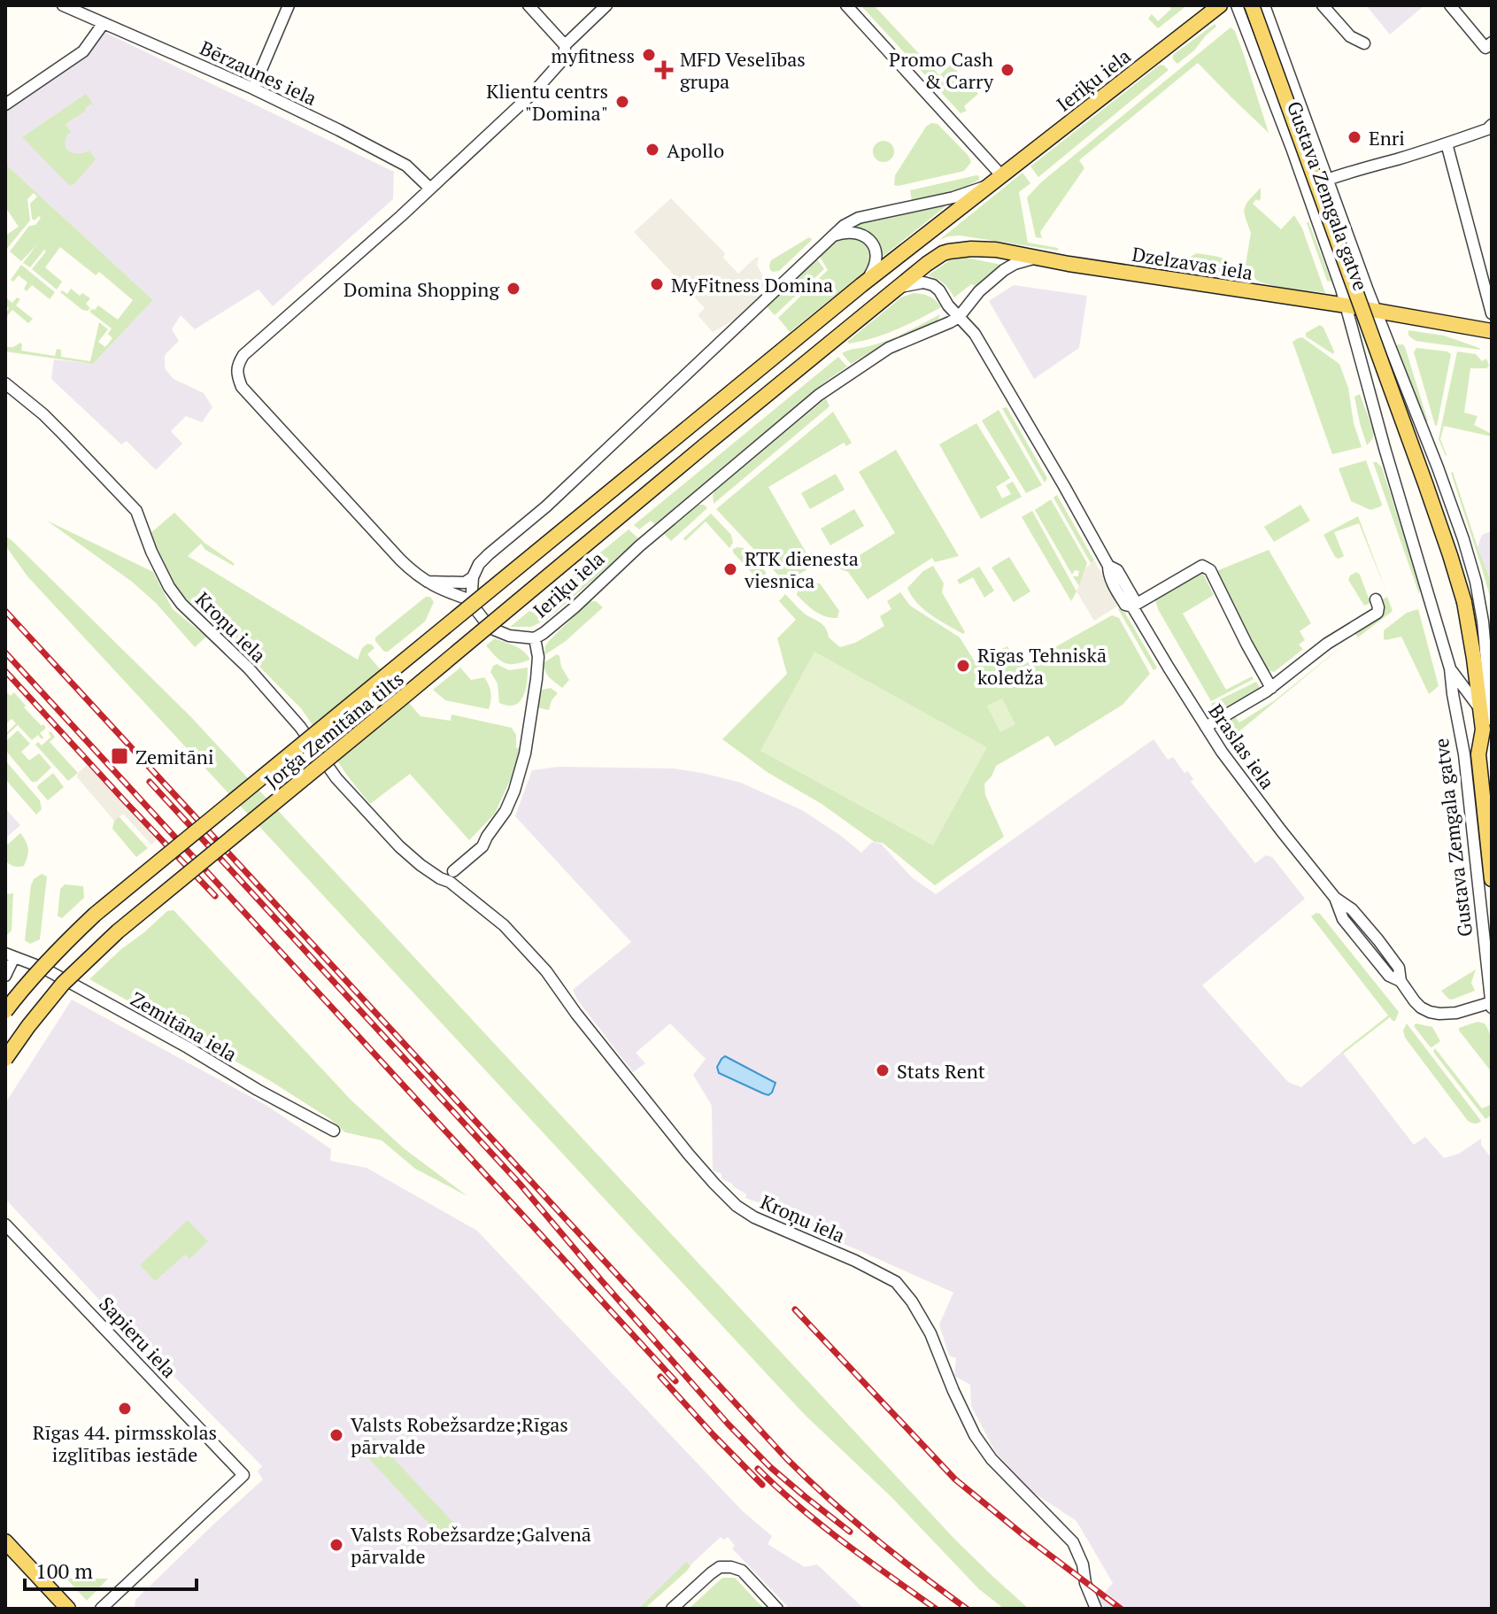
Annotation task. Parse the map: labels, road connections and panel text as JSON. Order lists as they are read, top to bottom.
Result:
{
  "streets": {
    "main road": [
      "Ieriķu iela",
      "Gustava Zemgala gatve",
      "Dzelzavas iela",
      "Jorģa Zemitāna tilts"
    ],
    "street": [
      "Bērzaunes iela",
      "Kroņu iela",
      "Braslas iela",
      "Zemitāna iela",
      "Sapieru iela"
    ]
  },
  "crossings": [
    ["Ieriķu iela", "Dzelzavas iela"],
    ["Ieriķu iela", "Jorģa Zemitāna tilts"],
    ["Ieriķu iela", "Braslas iela"],
    ["Gustava Zemgala gatve", "Dzelzavas iela"],
    ["Gustava Zemgala gatve", "Braslas iela"],
    ["Dzelzavas iela", "Jorģa Zemitāna tilts"],
    ["Dzelzavas iela", "Braslas iela"],
    ["Jorģa Zemitāna tilts", "Braslas iela"]
  ],
  "places": {
    "other": [
      "myfitness",
      "Promo Cash & Carry",
      "Klientu centrs \"Domina\"",
      "Enri",
      "Apollo",
      "MyFitness Domina",
      "Domina Shopping",
      "RTK dienesta viesnīca",
      "Rīgas Tehniskā koledža",
      "Stats Rent",
      "Rīgas 44. pirmsskolas izglītības iestāde",
      "Valsts Robežsardze;Rīgas pārvalde",
      "Valsts Robežsardze;Galvenā pārvalde"
    ],
    "health": ["MFD Veselības grupa"],
    "transit": ["Zemitāni"]
  },
  "scale_bar": "100 m"
}
